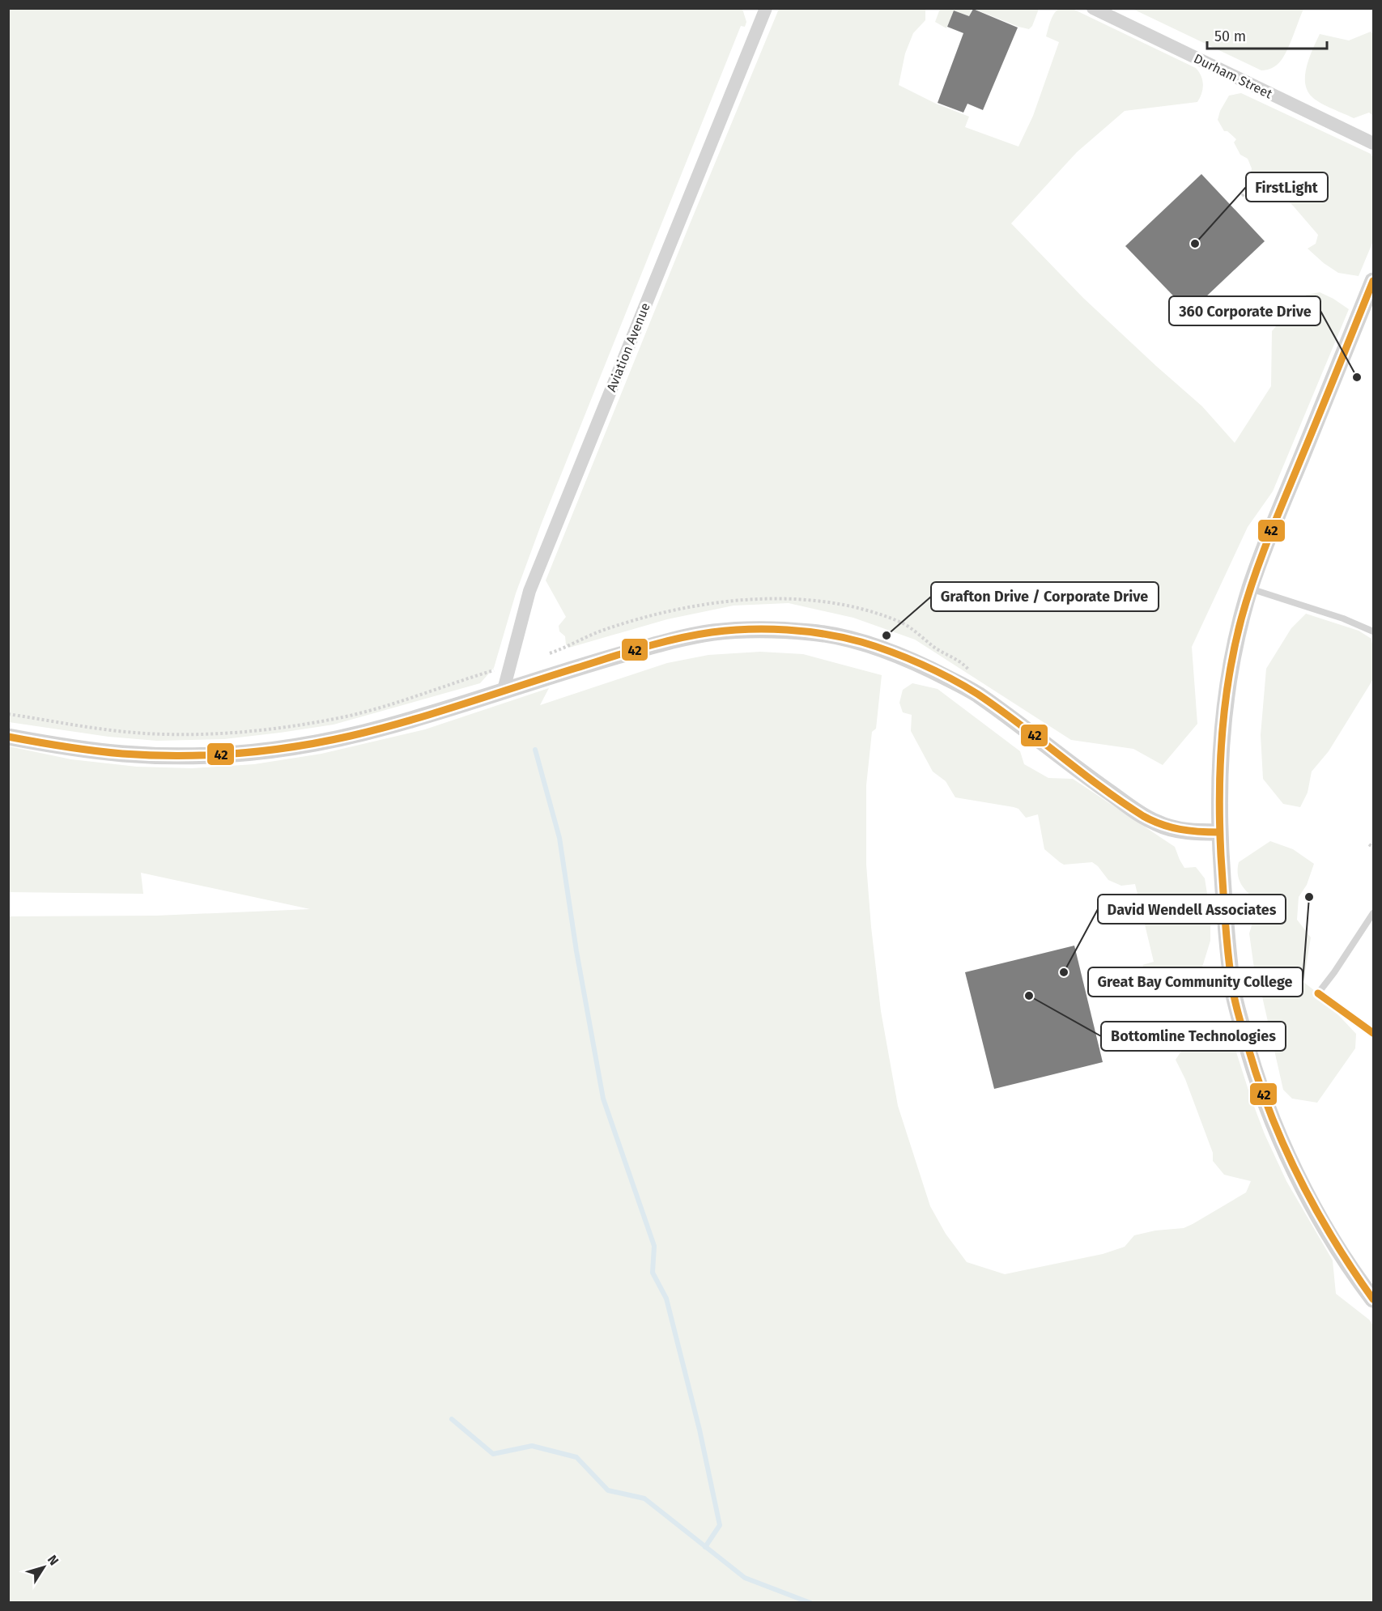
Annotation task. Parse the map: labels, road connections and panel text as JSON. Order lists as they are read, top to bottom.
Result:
{
  "streets": {
    "street": ["Durham Street", "Aviation Avenue"]
  },
  "places": [
    "FirstLight",
    "360 Corporate Drive",
    "Grafton Drive / Corporate Drive",
    "Great Bay Community College",
    "David Wendell Associates",
    "Bottomline Technologies"
  ],
  "lines": ["transit line 42"],
  "scale_bar": "50 m",
  "north": "top right"
}
